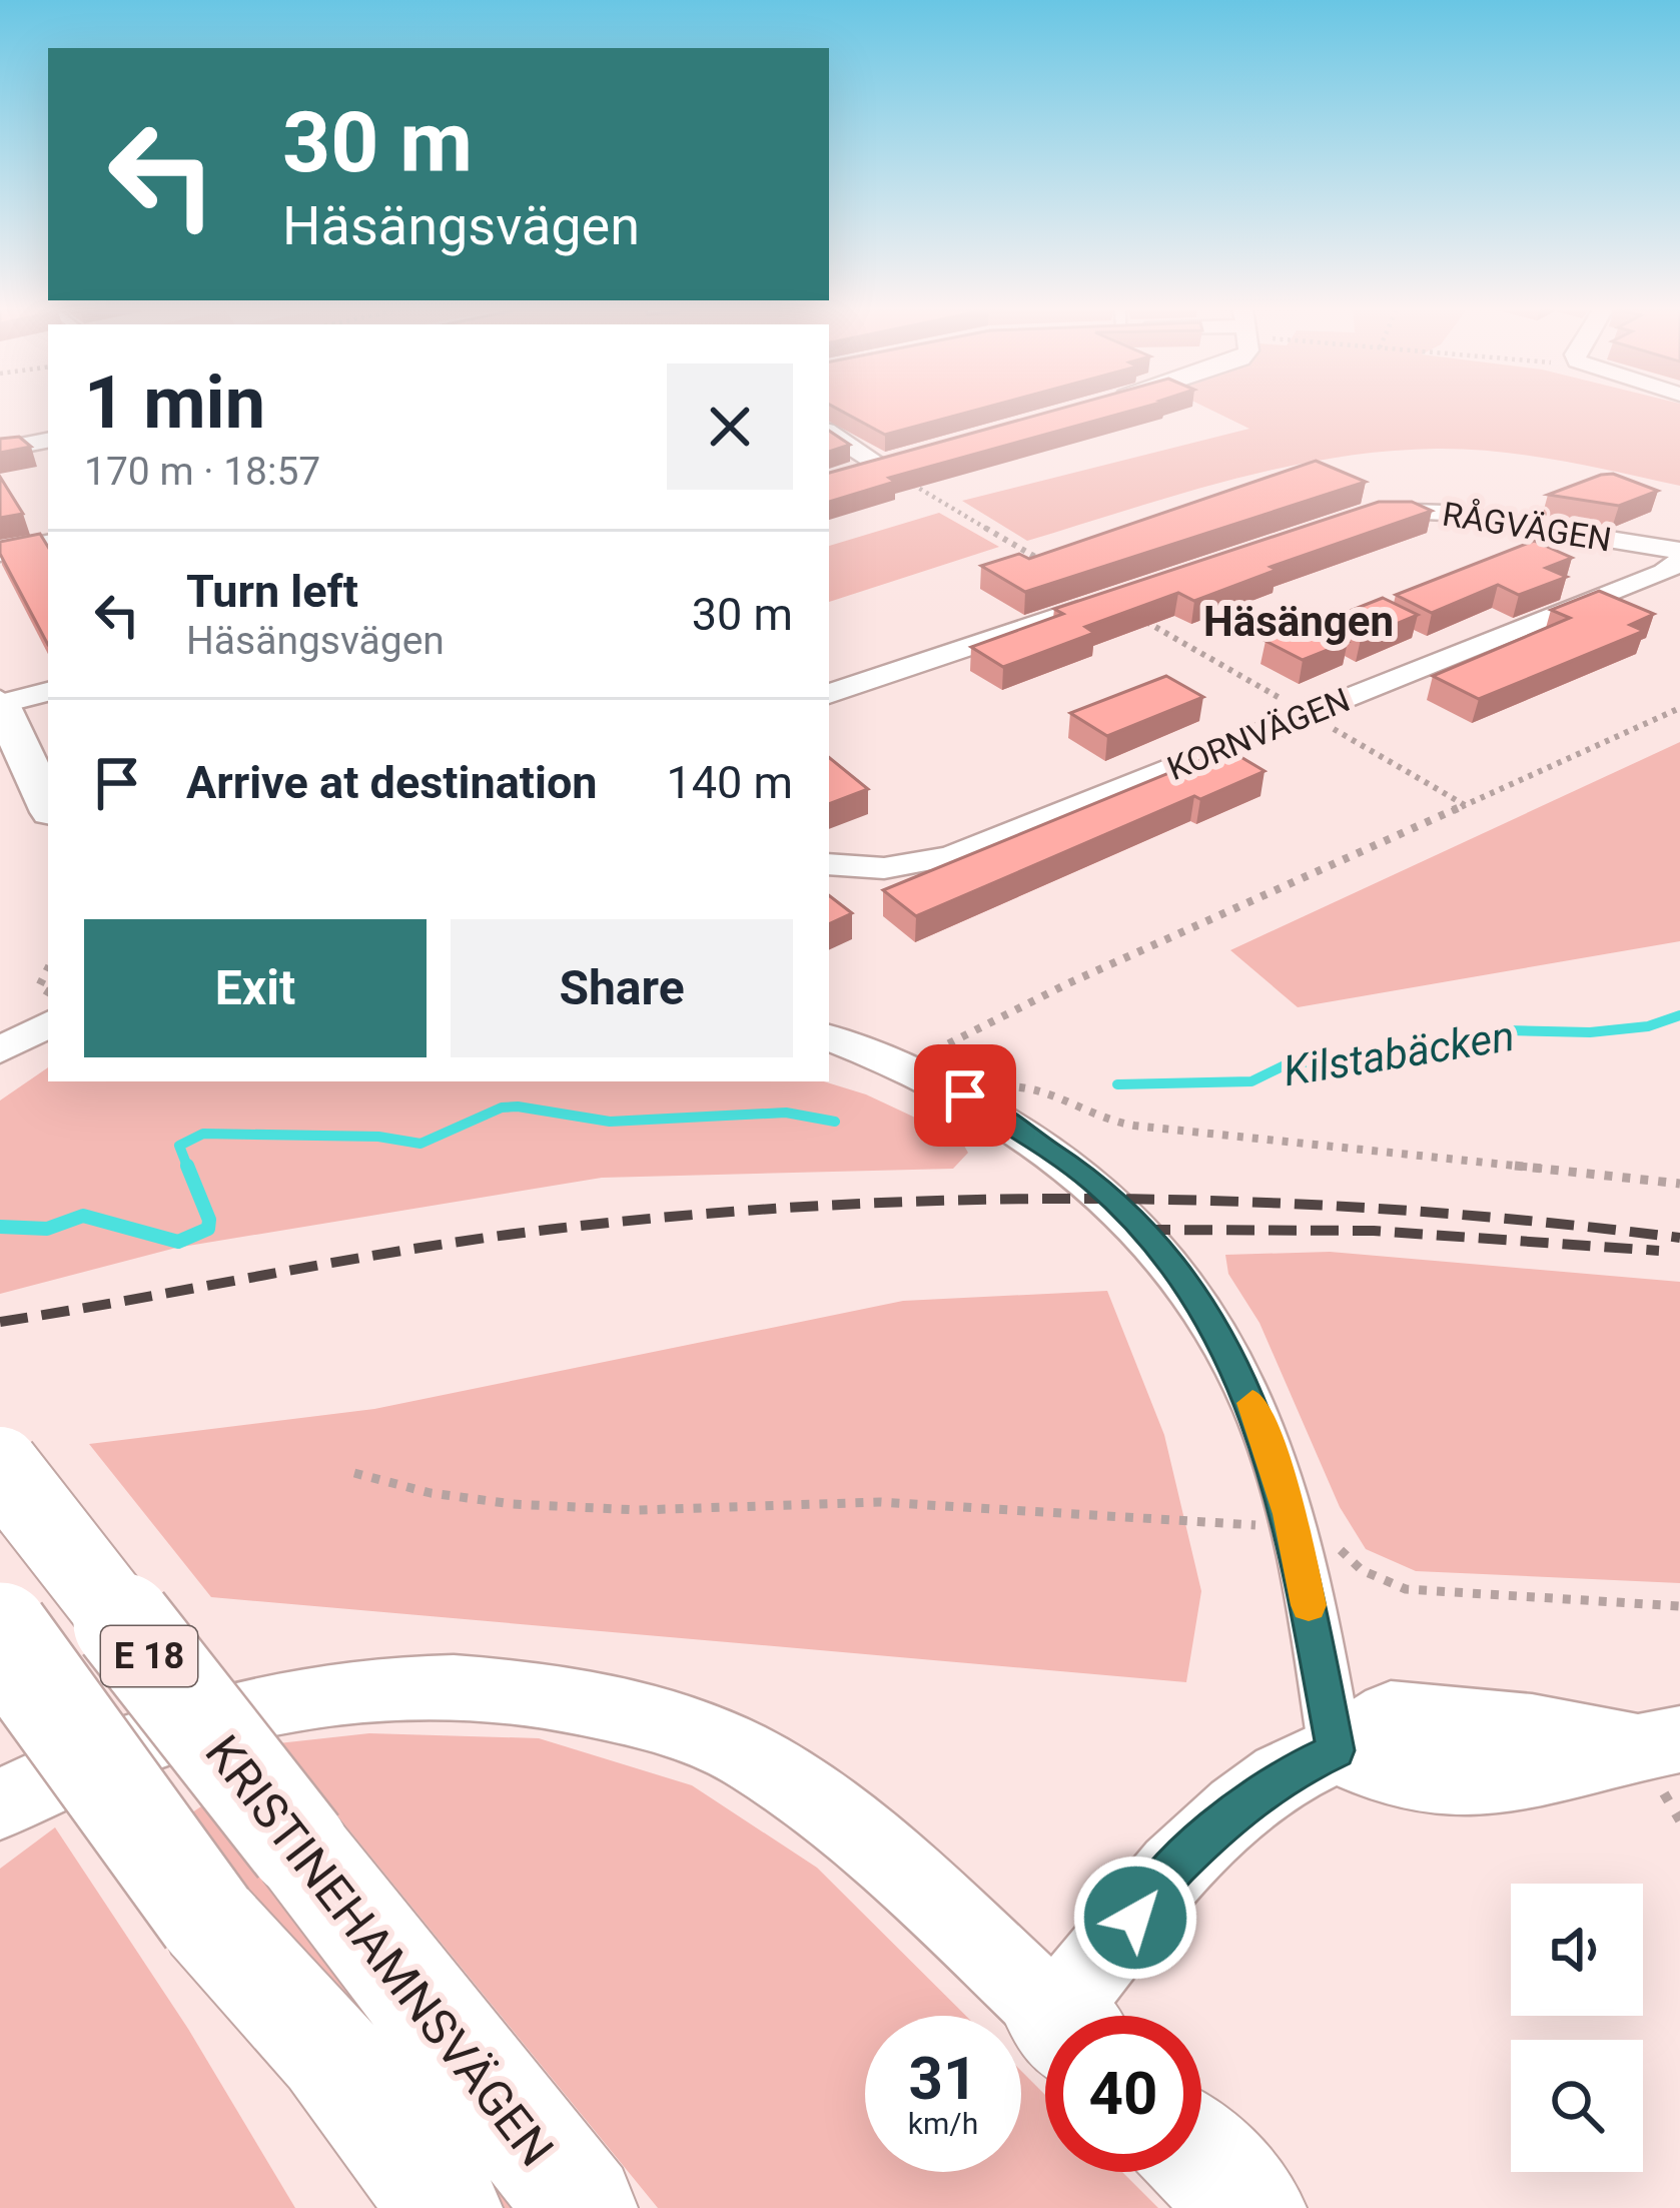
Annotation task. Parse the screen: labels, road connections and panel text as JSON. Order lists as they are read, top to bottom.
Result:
{
  "streets": {
    "highway": ["E 18", "KRISTINEHAMNSVÄGEN"],
    "street": ["RÅGVÄGEN", "KORNVÄGEN"]
  },
  "districts": ["Häsängen"],
  "water": ["Kilstabäcken"],
  "page": {
    "turn": ["30 m", "Häsängsvägen"],
    "heading": ["1 min", "170 m · 18:57"],
    "list": [
      {
        "name": "Turn left",
        "note": "Häsängsvägen",
        "value": "30 m"
      },
      {
        "name": "Arrive at destination",
        "value": "140 m"
      }
    ],
    "buttons": ["Exit", "Share"],
    "speed": "31 km/h",
    "limit": "40"
  }
}
